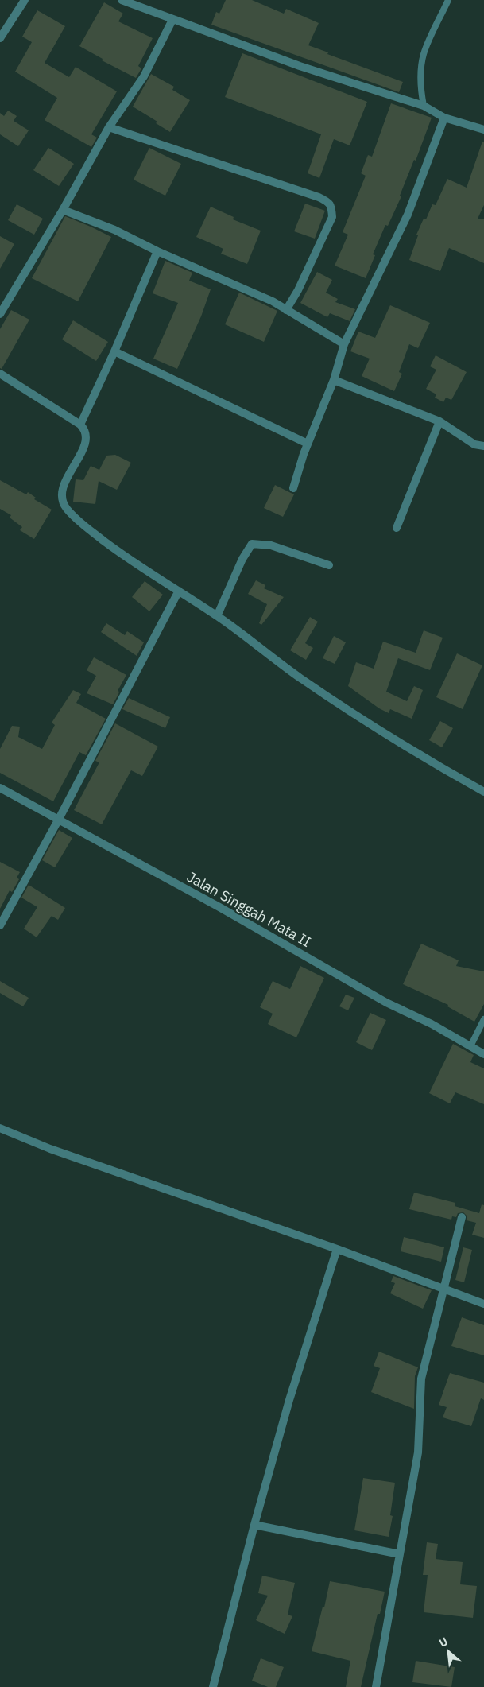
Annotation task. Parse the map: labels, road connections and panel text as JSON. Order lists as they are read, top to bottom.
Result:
{
  "streets": {
    "street": ["Jalan Singgah Mata II"]
  },
  "north": "top left"
}
